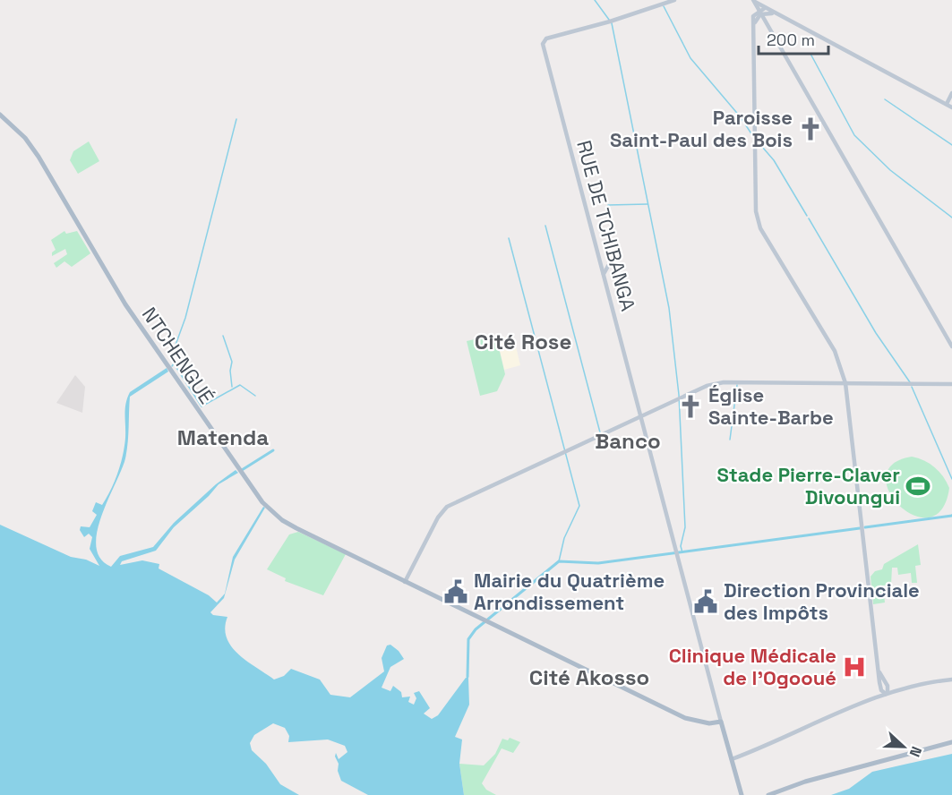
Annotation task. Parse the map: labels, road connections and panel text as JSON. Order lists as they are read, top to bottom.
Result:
{
  "streets": {
    "main road": ["NTCHENGUÉ"],
    "street": ["RUE DE TCHIBANGA"]
  },
  "districts": [
    "Cité Rose",
    "Matenda",
    "Banco",
    "Cité Akosso"
  ],
  "places": {
    "church": ["Paroisse Saint-Paul des Bois", "Église Sainte-Barbe"],
    "sports": ["Stade Pierre-Claver Divoungui"],
    "public building": ["Mairie du Quatrième Arrondissement", "Direction Provinciale des Impôts"],
    "hospital": ["Clinique Médicale de l'Ogooué"]
  },
  "scale_bar": "200 m",
  "north": "right"
}
